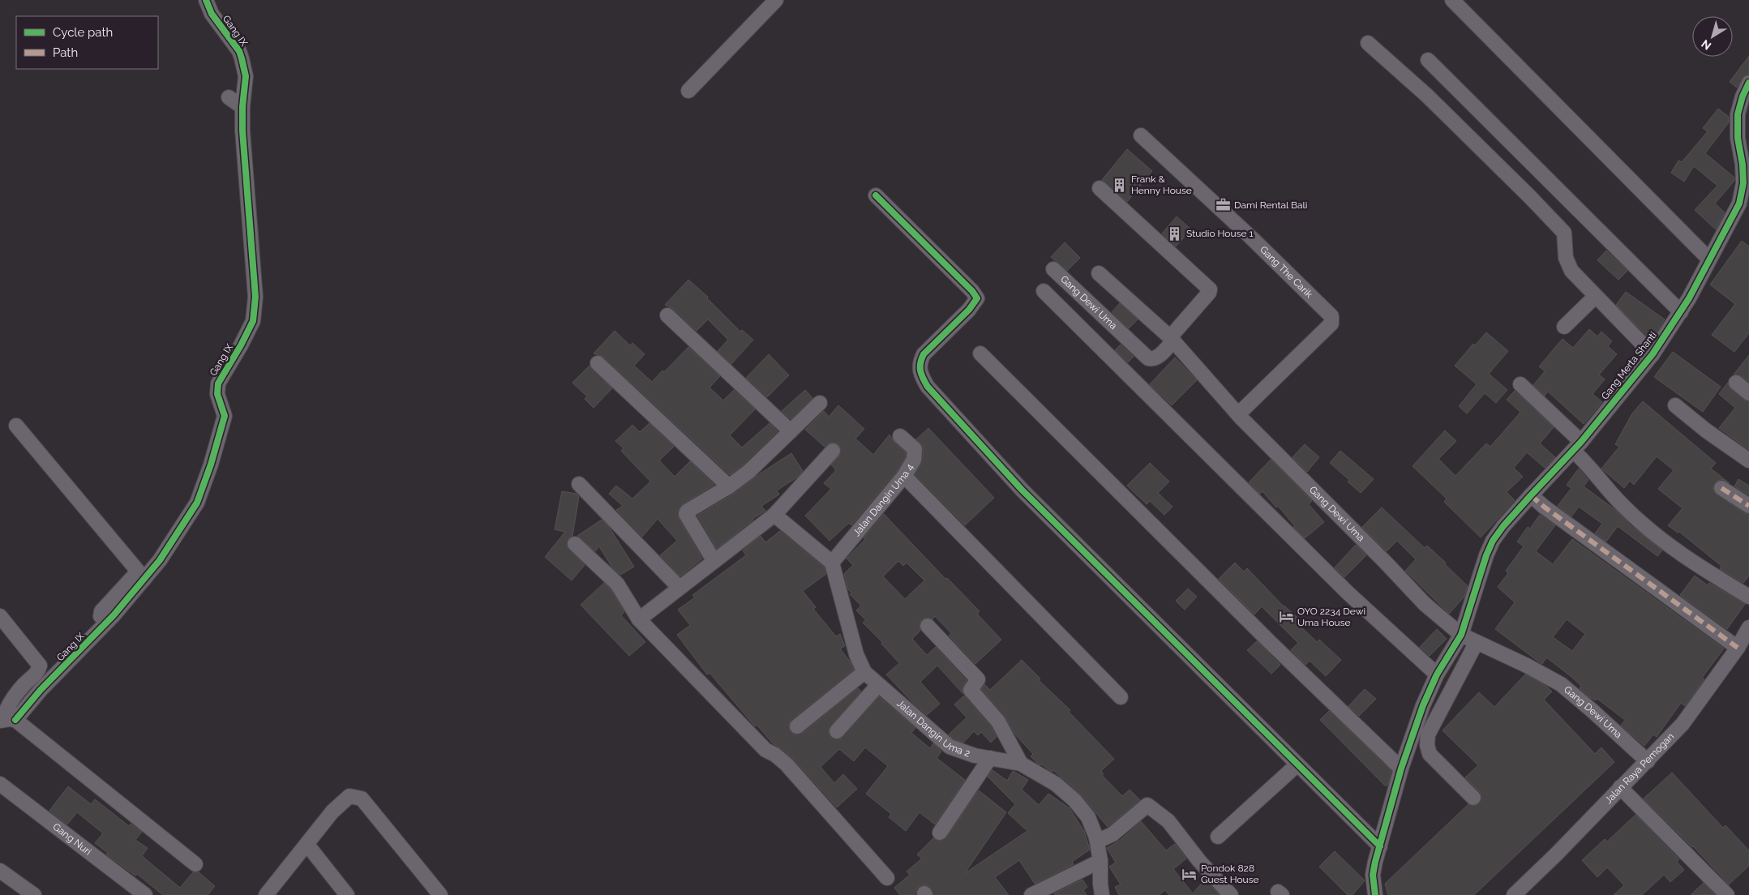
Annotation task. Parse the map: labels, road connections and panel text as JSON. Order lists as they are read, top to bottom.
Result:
{
  "streets": {
    "street": [
      "Gang IX",
      "Gang The Carik",
      "Gang Dewi Uma",
      "Gang Merta Shanti",
      "Jalan Dangin Uma 4",
      "Jalan Dangin Uma 2",
      "Jalan Raya Pemogan",
      "Gang Nuri"
    ]
  },
  "crossings": [
    ["Gang The Carik", "Gang Dewi Uma"],
    ["Gang Dewi Uma", "Gang Merta Shanti"],
    ["Gang Dewi Uma", "Jalan Raya Pemogan"],
    ["Jalan Dangin Uma 4", "Jalan Dangin Uma 2"]
  ],
  "places": {
    "building": ["Frank & Henny House", "Studio House 1"],
    "office": ["Dami Rental Bali"],
    "hotel": ["OYO 2234 Dewi Uma House", "Pondok 828 Guest House"]
  },
  "legend": ["Cycle path", "Path"],
  "north": "bottom left"
}
